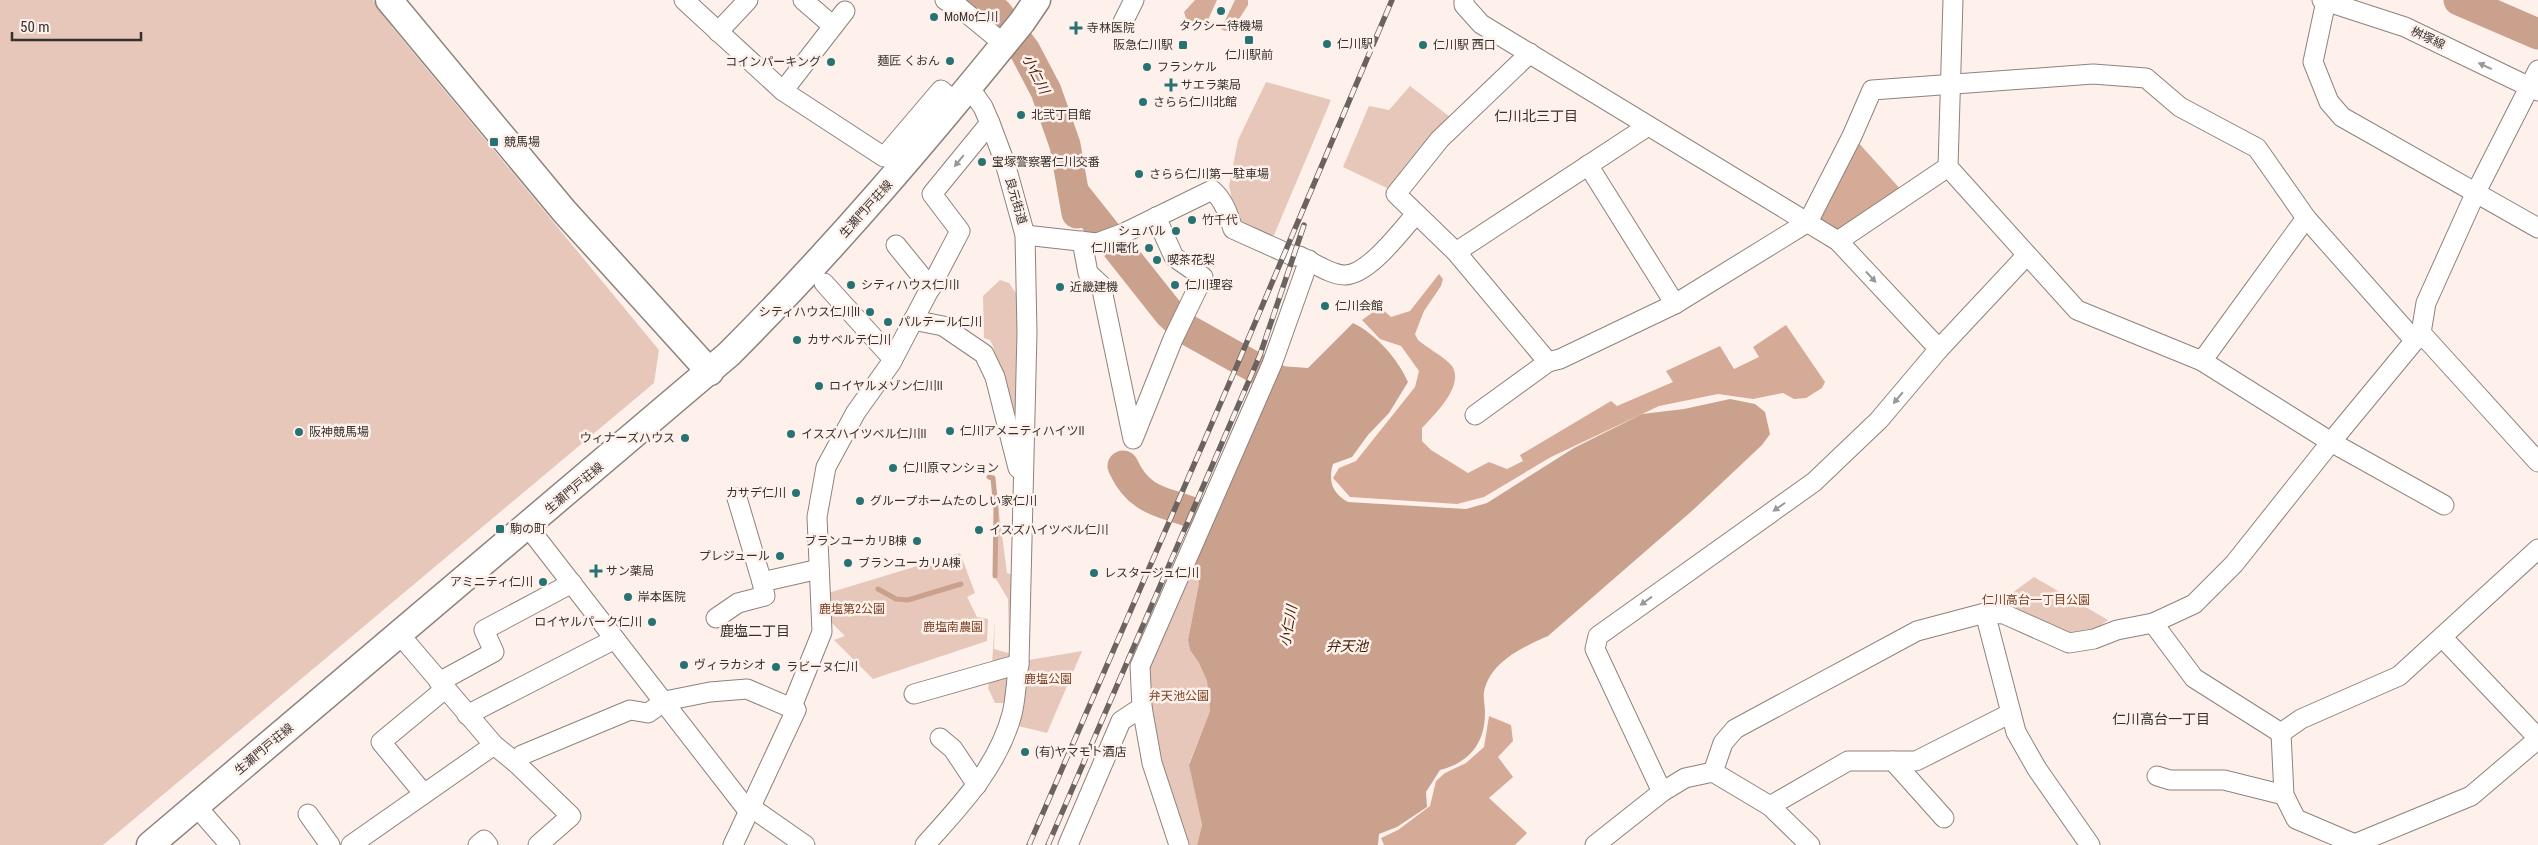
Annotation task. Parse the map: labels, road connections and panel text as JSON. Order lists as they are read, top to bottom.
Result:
{
  "streets": {
    "main road": ["生瀬門戸荘線"],
    "street": ["桝塚線", "良元街道"]
  },
  "crossings": [
    ["良元街道", "生瀬門戸荘線"]
  ],
  "one_way": ["桝塚線"],
  "districts": ["仁川北三丁目", "鹿塩二丁目", "仁川高台一丁目"],
  "water": ["小仁川", "弁天池"],
  "parks": [
    "仁川高台一丁目公園",
    "鹿塩第2公園",
    "鹿塩南農園",
    "鹿塩公園",
    "弁天池公園"
  ],
  "places": {
    "other": [
      "タクシー待機場",
      "MoMo仁川",
      "仁川駅",
      "仁川駅 西口",
      "麺匠 くおん",
      "コインパーキング",
      "フランケル",
      "さらら仁川北館",
      "北弐丁目館",
      "宝塚警察署仁川交番",
      "さらら仁川第一駐車場",
      "竹千代",
      "シュバル",
      "仁川電化",
      "喫茶花梨",
      "シティハウス仁川I",
      "仁川理容",
      "近畿建機",
      "仁川会館",
      "シティハウス仁川II",
      "パルテール仁川",
      "カサベルテ仁川",
      "ロイヤルメゾン仁川II",
      "仁川アメニティハイツII",
      "阪神競馬場",
      "イスズハイツベル仁川II",
      "ウィナーズハウス",
      "仁川原マンション",
      "カサデ仁川",
      "グループホームたのしい家仁川",
      "イスズハイツベル仁川",
      "ブランユーカリB棟",
      "プレジュール",
      "ブランユーカリA棟",
      "レスタージュ仁川",
      "アミニティ仁川",
      "岸本医院",
      "ロイヤルパーク仁川",
      "ヴィラカシオ",
      "ラビーヌ仁川",
      "(有)ヤマモト酒店"
    ],
    "health": ["寺林医院", "サエラ薬局", "サン薬局"],
    "transit": [
      "仁川駅前",
      "阪急仁川駅",
      "競馬場",
      "駒の町"
    ]
  },
  "scale_bar": "50 m"
}
